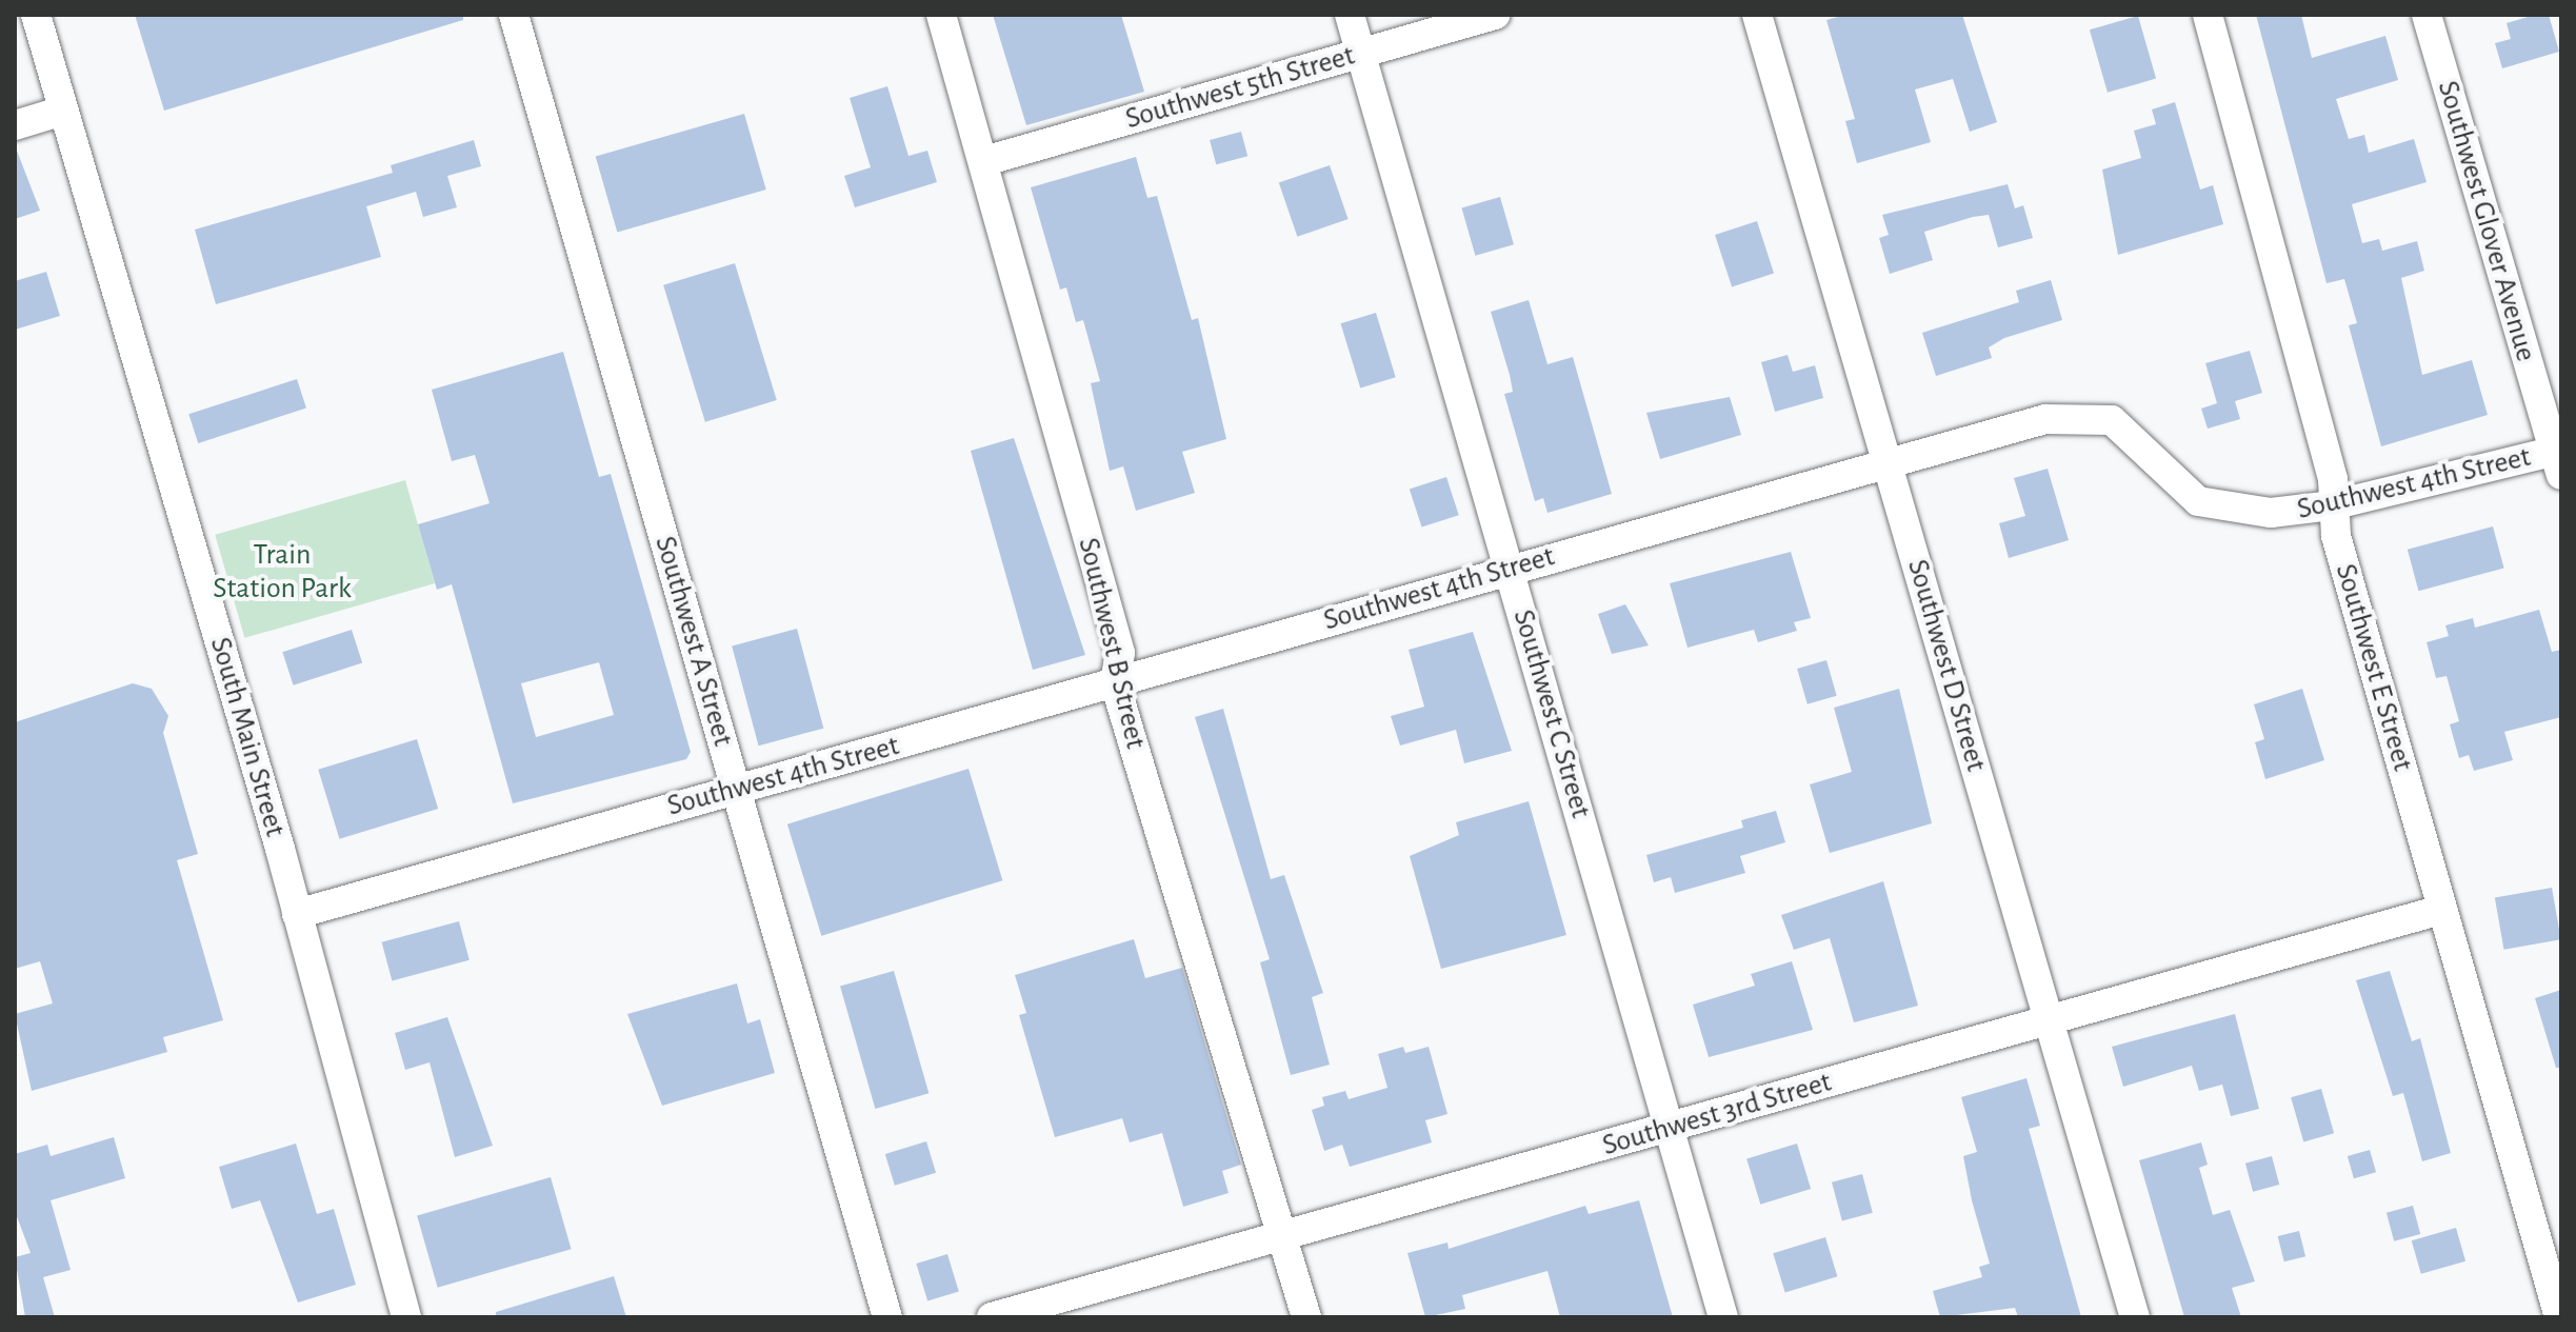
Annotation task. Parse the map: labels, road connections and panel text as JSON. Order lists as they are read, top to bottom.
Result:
{
  "streets": {
    "street": [
      "Southwest 5th Street",
      "Southwest Glover Avenue",
      "Southwest 4th Street",
      "Southwest A Street",
      "Southwest B Street",
      "Southwest D Street",
      "Southwest E Street",
      "Southwest C Street",
      "South Main Street",
      "Southwest 3rd Street"
    ]
  },
  "crossings": [
    ["Southwest 5th Street", "Southwest B Street"],
    ["Southwest 5th Street", "Southwest C Street"],
    ["Southwest Glover Avenue", "Southwest 4th Street"],
    ["Southwest 4th Street", "Southwest A Street"],
    ["Southwest 4th Street", "Southwest B Street"],
    ["Southwest 4th Street", "Southwest D Street"],
    ["Southwest 4th Street", "Southwest E Street"],
    ["Southwest 4th Street", "Southwest C Street"],
    ["Southwest 4th Street", "South Main Street"],
    ["Southwest B Street", "Southwest 3rd Street"],
    ["Southwest D Street", "Southwest 3rd Street"],
    ["Southwest E Street", "Southwest 3rd Street"],
    ["Southwest C Street", "Southwest 3rd Street"]
  ],
  "parks": ["Train Station Park"]
}
